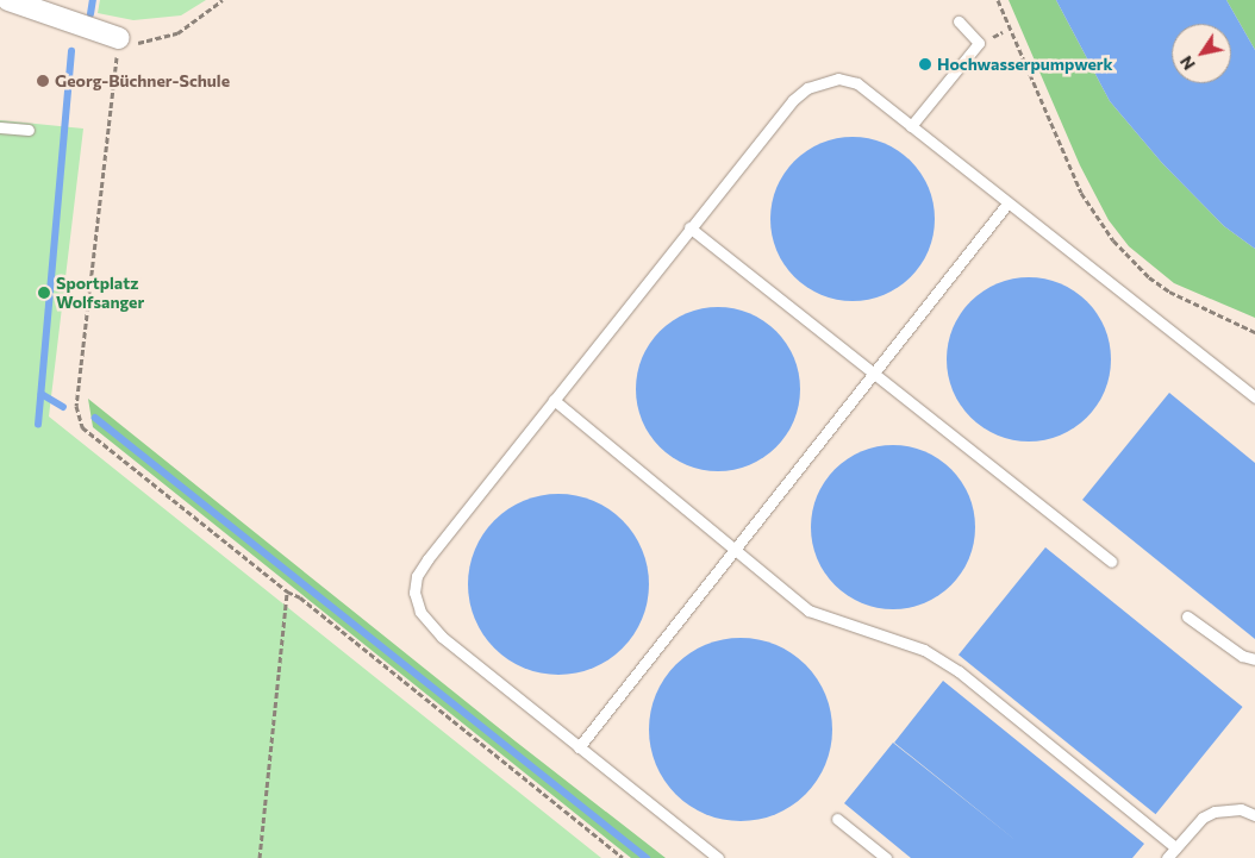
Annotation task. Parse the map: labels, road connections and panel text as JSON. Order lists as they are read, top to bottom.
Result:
{
  "places": ["Hochwasserpumpwerk", "Georg-Büchner-Schule", "Sportplatz Wolfsanger"],
  "north": "bottom left"
}
